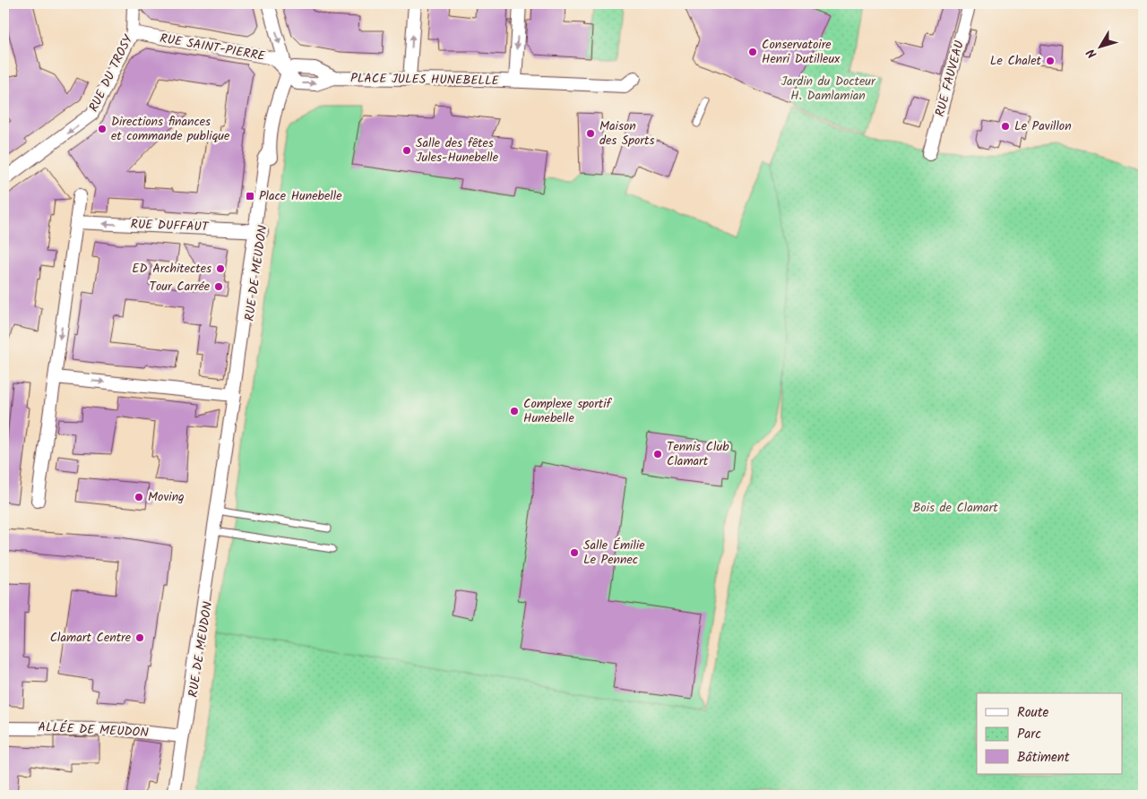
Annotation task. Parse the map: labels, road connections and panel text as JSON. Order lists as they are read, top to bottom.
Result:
{
  "streets": {
    "street": [
      "RUE SAINT-PIERRE",
      "RUE DU TROSY",
      "RUE FAUVEAU",
      "PLACE JULES HUNEBELLE",
      "RUE DUFFAUT",
      "RUE DE MEUDON",
      "ALLÉE DE MEUDON"
    ]
  },
  "crossings": [
    ["RUE SAINT-PIERRE", "RUE DU TROSY"],
    ["RUE SAINT-PIERRE", "PLACE JULES HUNEBELLE"],
    ["RUE SAINT-PIERRE", "RUE DE MEUDON"],
    ["PLACE JULES HUNEBELLE", "RUE DE MEUDON"],
    ["RUE DUFFAUT", "RUE DE MEUDON"],
    ["RUE DE MEUDON", "ALLÉE DE MEUDON"]
  ],
  "one_way": ["RUE DU TROSY", "RUE DUFFAUT"],
  "parks": ["Jardin du Docteur H. Damlamian", "Bois de Clamart"],
  "places": {
    "other": [
      "Conservatoire Henri Dutilleux",
      "Le Chalet",
      "Le Pavillon",
      "Directions finances et commande publique",
      "Maison des Sports",
      "Salle des fêtes Jules-Hunebelle",
      "ED Architectes",
      "Tour Carrée",
      "Complexe sportif Hunebelle",
      "Tennis Club Clamart",
      "Moving",
      "Salle Émilie Le Pennec",
      "Clamart Centre"
    ],
    "transit": ["Place Hunebelle"]
  },
  "legend": ["Route", "Parc", "Bâtiment"],
  "north": "bottom left"
}
